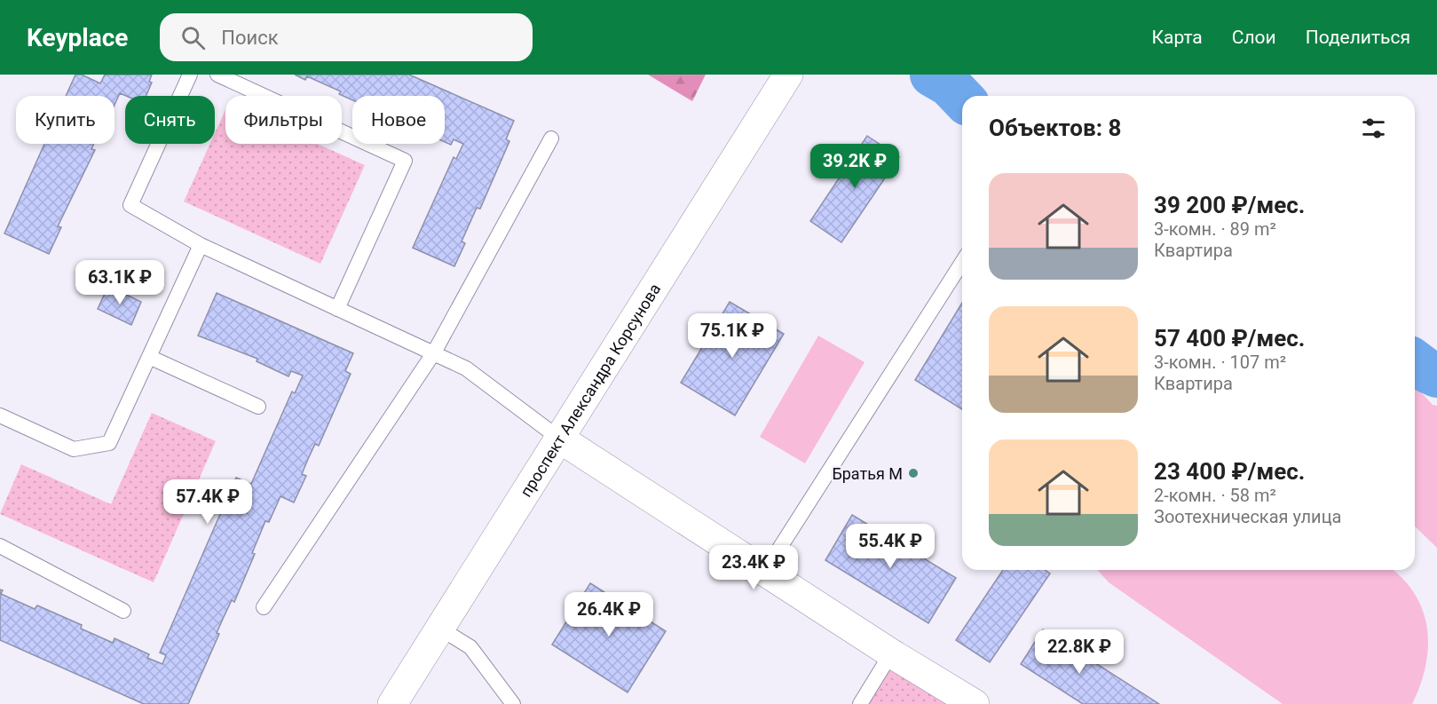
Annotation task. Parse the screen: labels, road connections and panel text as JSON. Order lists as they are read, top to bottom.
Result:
{
  "streets": {
    "street": ["проспект Александра Корсунова"]
  },
  "places": ["Братья М"],
  "page": {
    "header": "Keyplace",
    "search": "Поиск",
    "nav": ["Карта", "Слои", "Поделиться"],
    "chip": [
      "Купить",
      "Снять",
      "Фильтры",
      "Новое"
    ],
    "heading": "Объектов: 8",
    "price": [
      "39.2K ₽",
      "63.1K ₽",
      "75.1K ₽",
      "57.4K ₽",
      "55.4K ₽",
      "23.4K ₽",
      "26.4K ₽",
      "22.8K ₽"
    ],
    "list": [
      {
        "name": "39 200 ₽/мес.",
        "note": "3-комн. · 89 m² · Квартира"
      },
      {
        "name": "57 400 ₽/мес.",
        "note": "3-комн. · 107 m² · Квартира"
      },
      {
        "name": "23 400 ₽/мес.",
        "note": "2-комн. · 58 m² · Зоотехническая улица"
      }
    ]
  }
}
